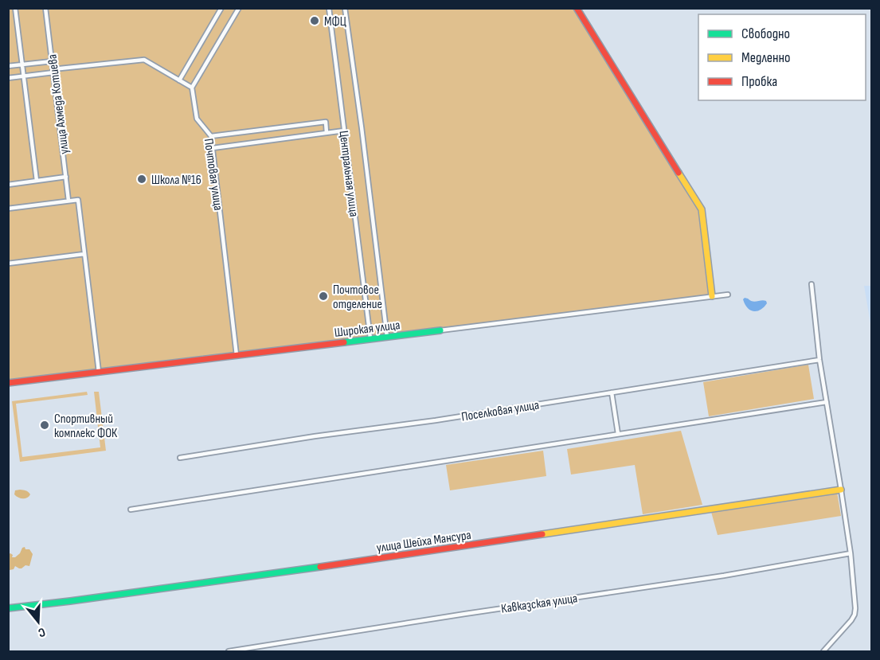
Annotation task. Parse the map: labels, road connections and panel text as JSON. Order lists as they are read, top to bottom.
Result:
{
  "streets": {
    "street": [
      "улица Ахмеда Котиева",
      "Центральная улица",
      "Почтовая улица",
      "Широкая улица",
      "Поселковая улица",
      "улица Шейха Мансура",
      "Кавказская улица"
    ]
  },
  "crossings": [
    ["Центральная улица", "Широкая улица"],
    ["Почтовая улица", "Широкая улица"]
  ],
  "places": [
    "МФЦ",
    "Школа №16",
    "Почтовое отделение",
    "Спортивный комплекс ФОК"
  ],
  "legend": ["Свободно", "Медленно", "Пробка"],
  "north": "bottom"
}
